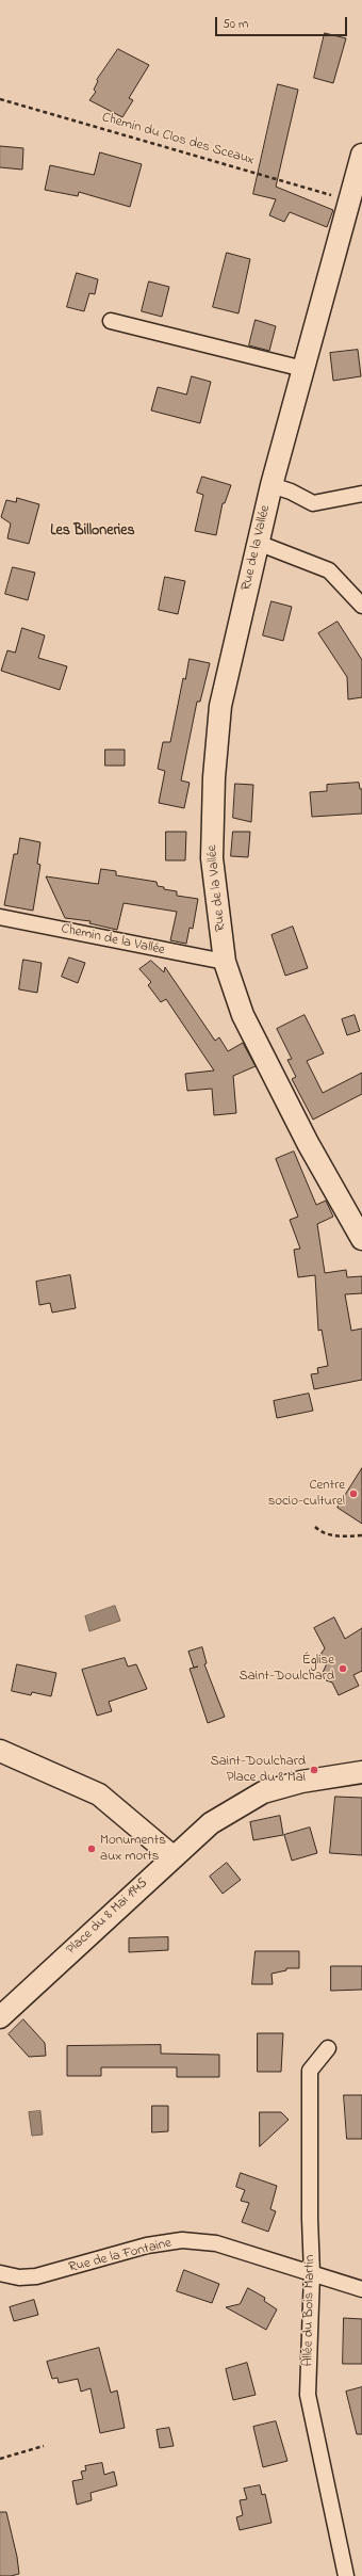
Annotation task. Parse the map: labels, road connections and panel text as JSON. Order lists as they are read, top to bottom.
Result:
{
  "streets": {
    "street": [
      "Rue de la Vallée",
      "Chemin de la Vallée",
      "Place du 8 Mai 1945",
      "Rue de la Fontaine",
      "Allée du Bois Martin"
    ],
    "path": ["Chemin du Clos des Sceaux"]
  },
  "crossings": [
    ["Chemin du Clos des Sceaux", "Rue de la Vallée"],
    ["Rue de la Vallée", "Chemin de la Vallée"],
    ["Rue de la Fontaine", "Allée du Bois Martin"]
  ],
  "districts": ["Les Billoneries"],
  "places": [
    "Centre socio-culturel",
    "Église Saint-Doulchard",
    "Saint-Doulchard Place du 8 Mai",
    "Monuments aux morts"
  ],
  "scale_bar": "50 m"
}
